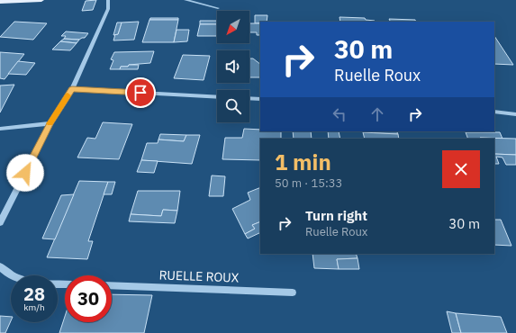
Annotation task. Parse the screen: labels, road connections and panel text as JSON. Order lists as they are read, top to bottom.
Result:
{
  "streets": {
    "street": ["RUELLE ROUX"]
  },
  "north": "bottom left",
  "page": {
    "turn": ["30 m", "Ruelle Roux"],
    "heading": ["1 min", "50 m · 15:33"],
    "list": [
      {
        "name": "Turn right",
        "note": "Ruelle Roux",
        "value": "30 m"
      }
    ],
    "speed": "28 km/h",
    "limit": "30"
  }
}
